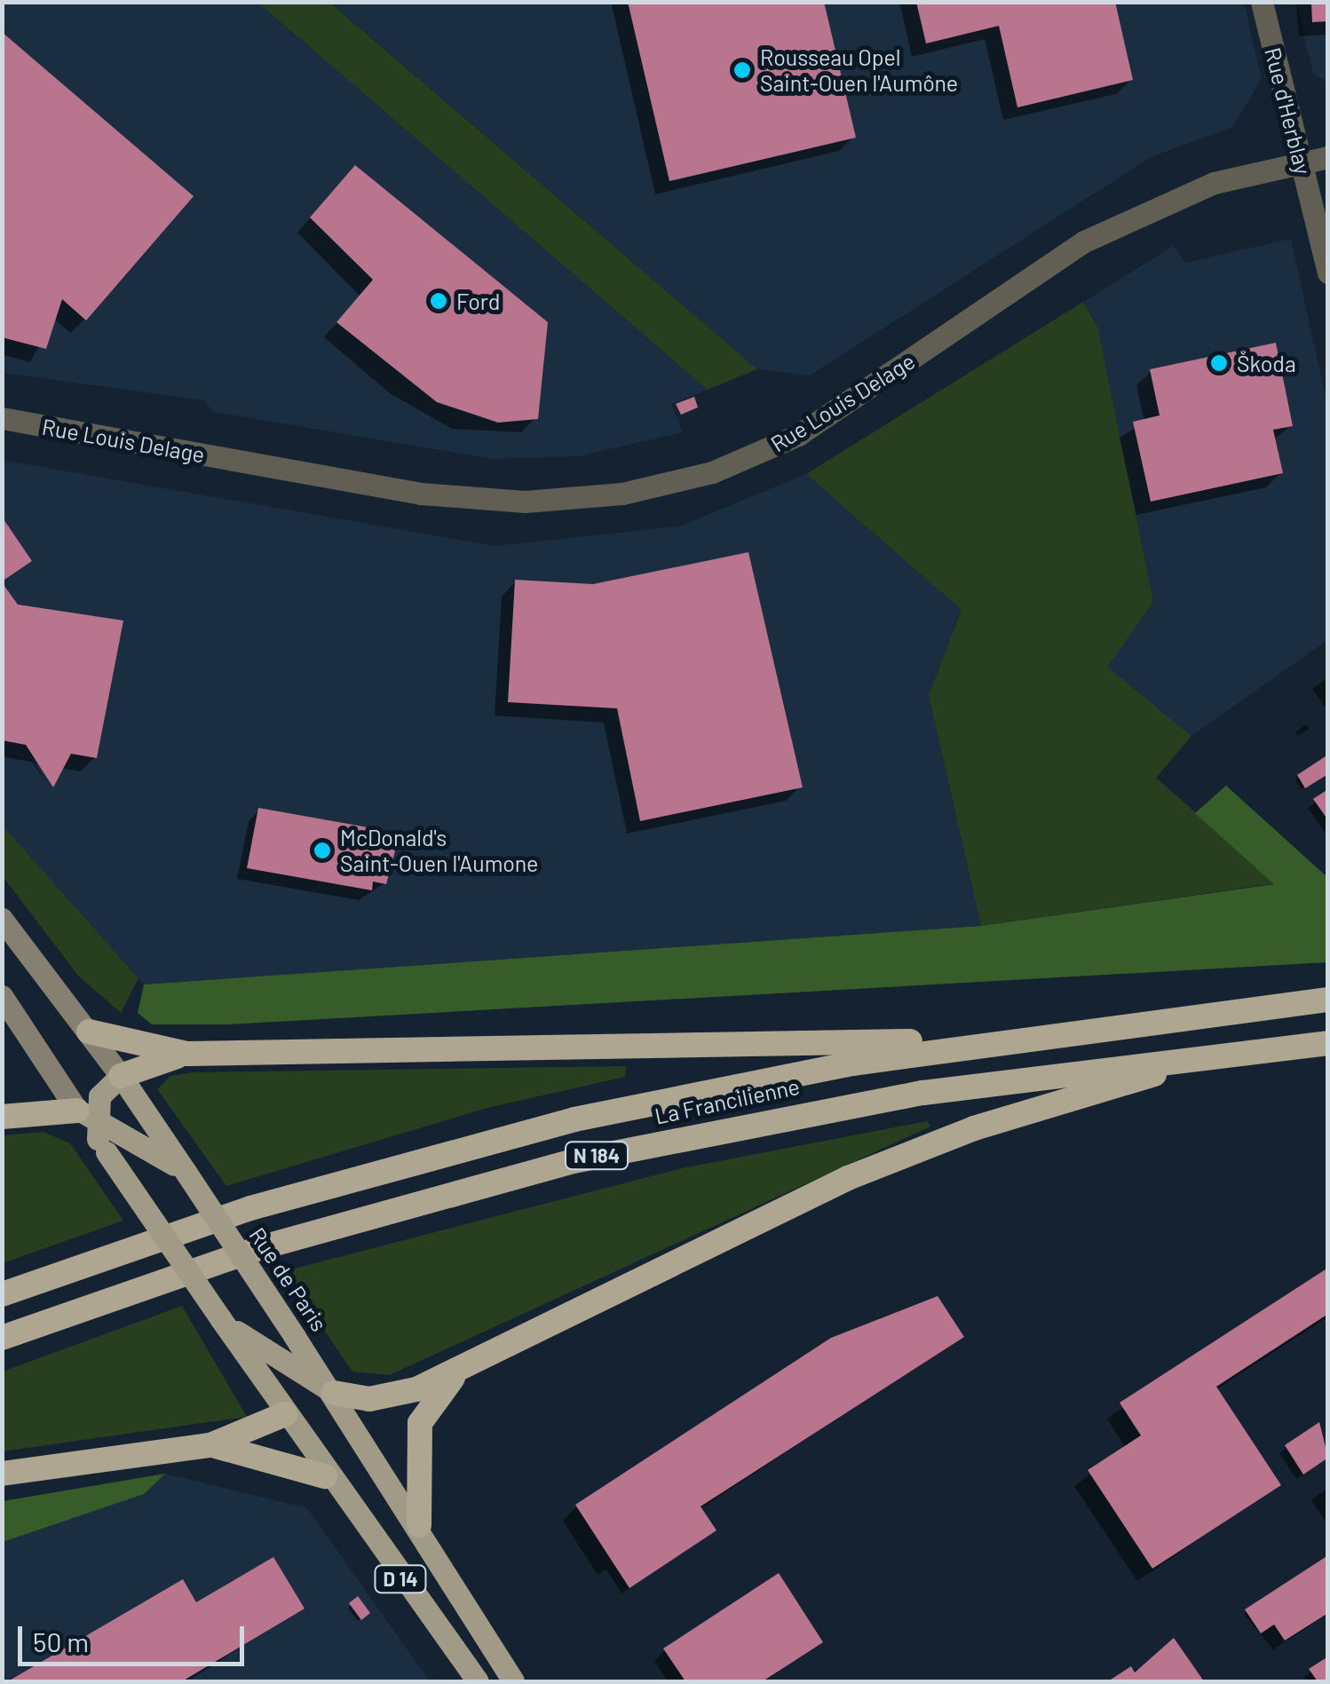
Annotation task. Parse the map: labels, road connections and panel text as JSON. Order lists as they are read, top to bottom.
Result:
{
  "streets": {
    "highway": ["La Francilienne", "N 184"],
    "main road": ["Rue de Paris", "D 14"],
    "street": ["Rue d'Herblay", "Rue Louis Delage"]
  },
  "crossings": [
    ["Rue d'Herblay", "Rue Louis Delage"]
  ],
  "places": [
    "Rousseau Opel Saint-Ouen l'Aumône",
    "Ford",
    "Škoda",
    "McDonald's Saint-Ouen l'Aumone"
  ],
  "scale_bar": "50 m"
}
